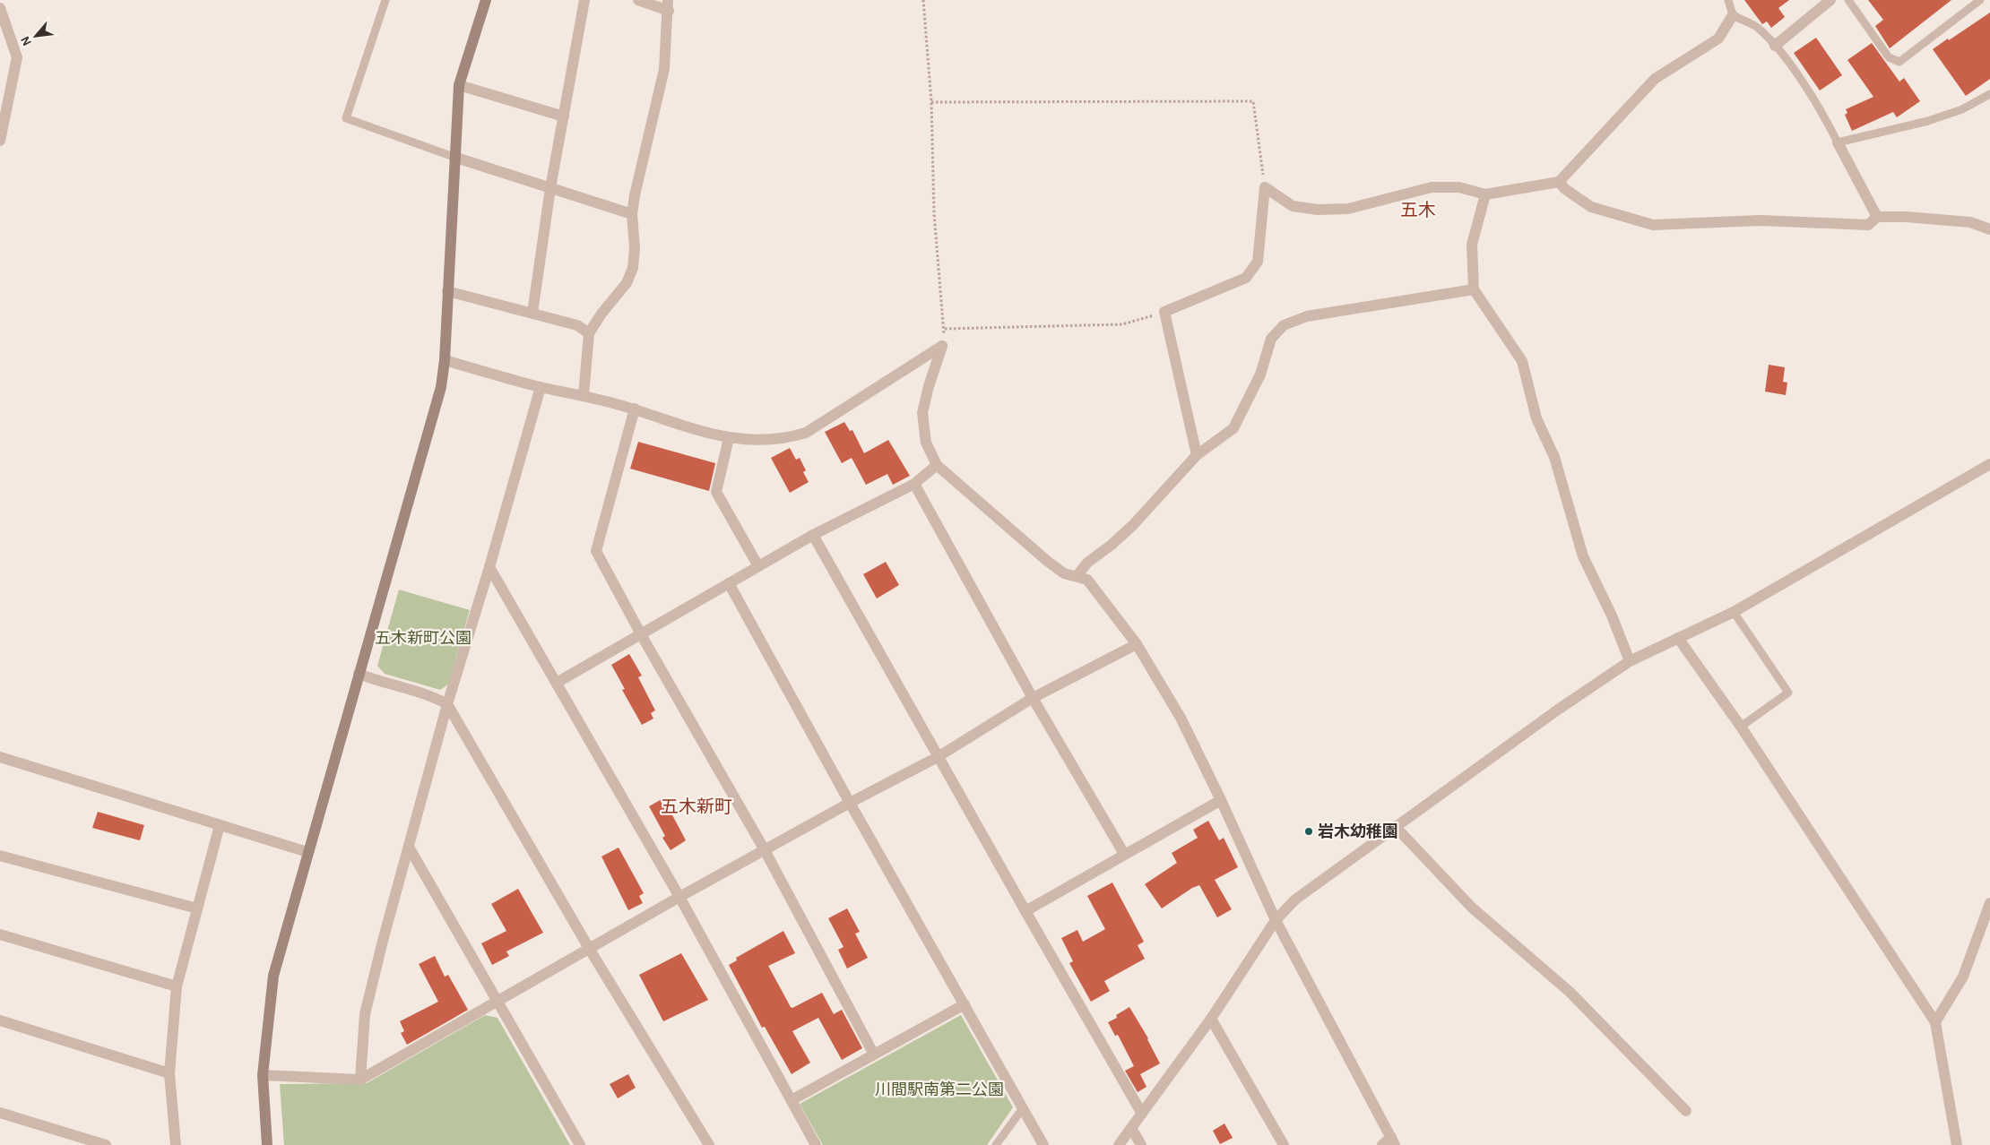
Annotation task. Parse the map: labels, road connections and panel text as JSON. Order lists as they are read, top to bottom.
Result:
{
  "districts": ["五木", "五木新町"],
  "parks": ["五木新町公園", "川間駅南第二公園"],
  "places": ["岩木幼稚園"],
  "north": "bottom left"
}
